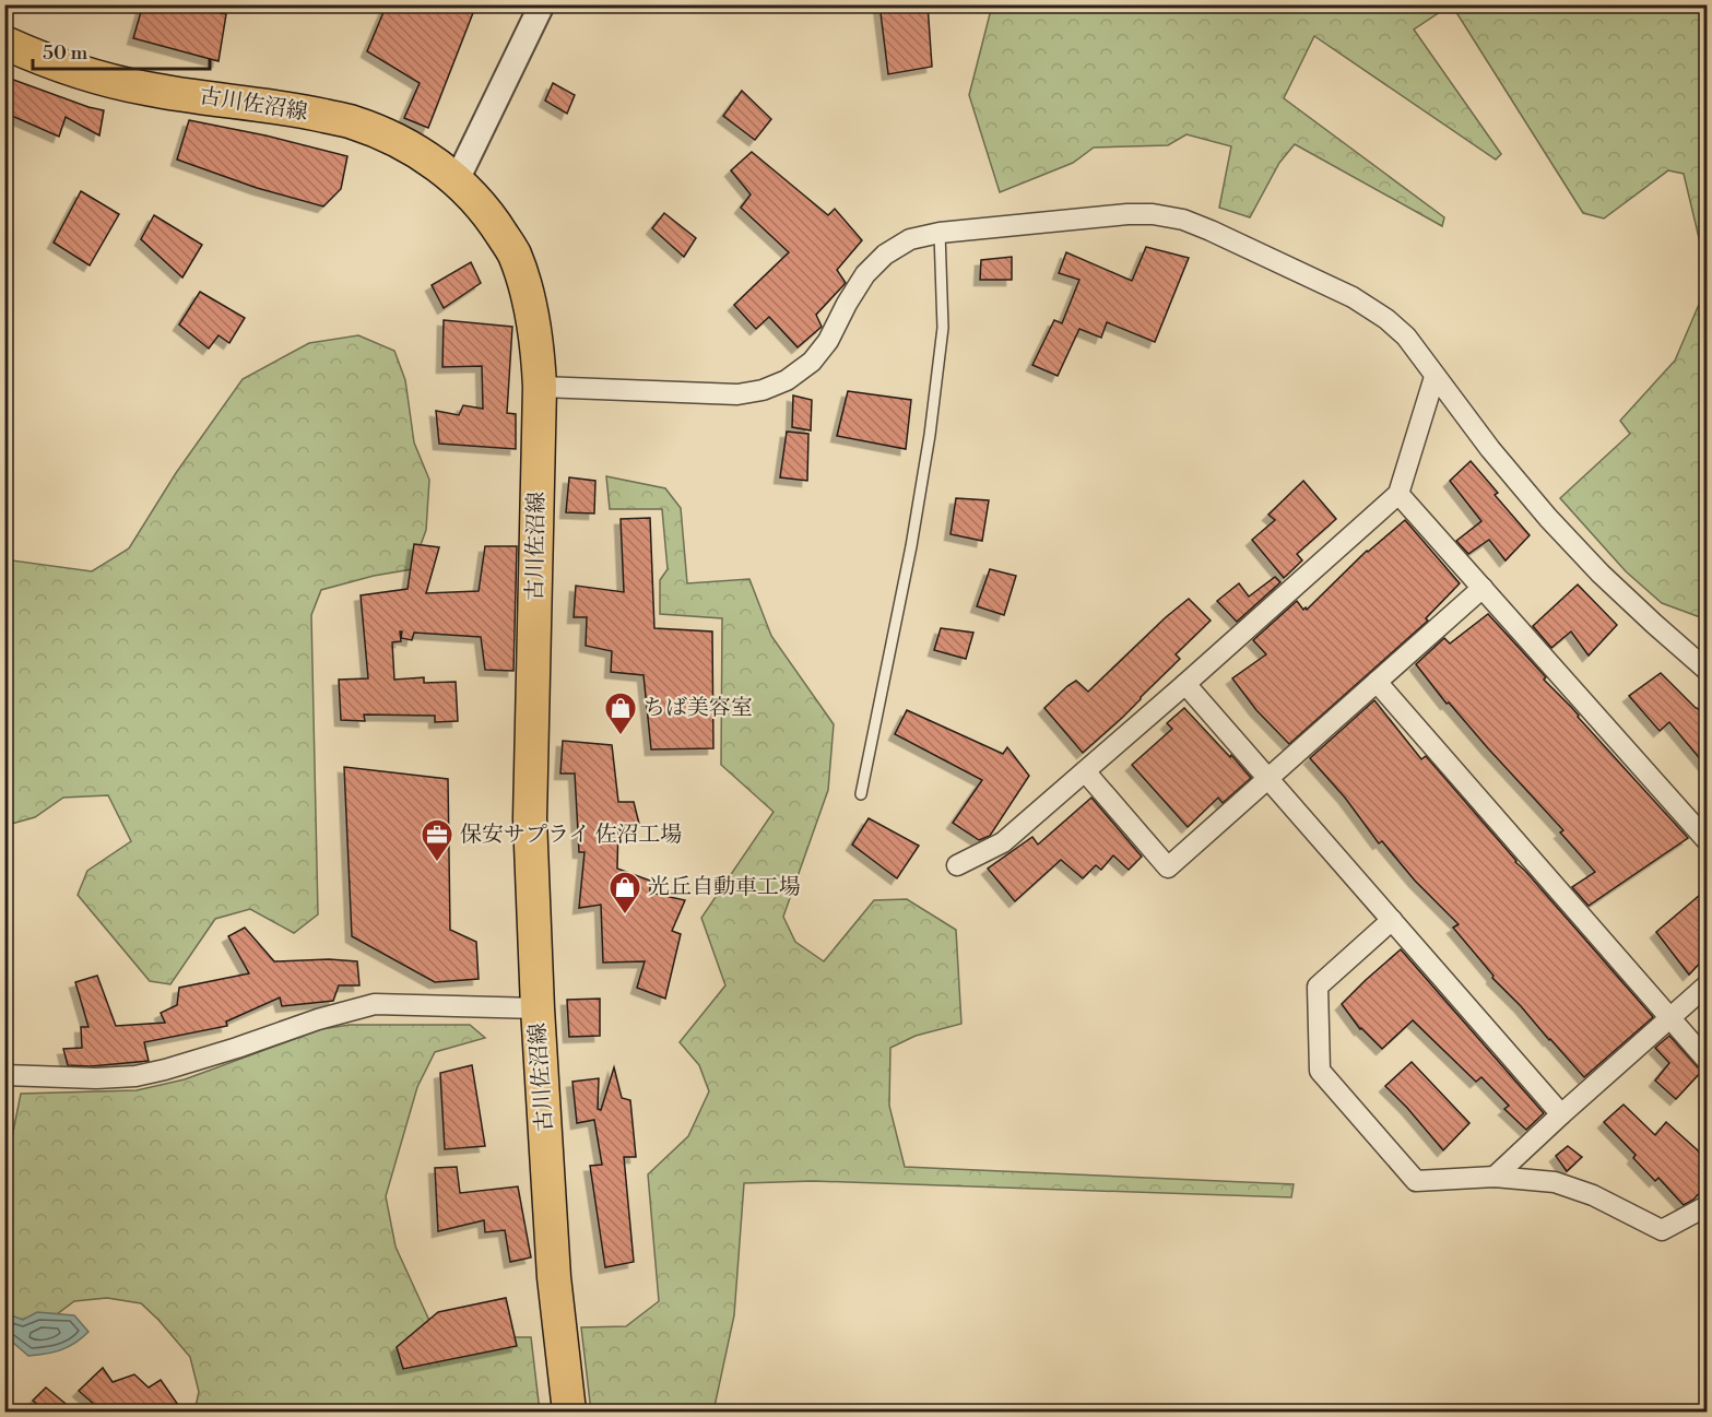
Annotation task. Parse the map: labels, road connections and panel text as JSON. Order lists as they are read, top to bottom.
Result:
{
  "streets": {
    "main road": ["古川佐沼線"]
  },
  "places": {
    "shop": ["ちば美容室", "光丘自動車工場"],
    "office": ["保安サプライ 佐沼工場"]
  },
  "scale_bar": "50 m"
}
